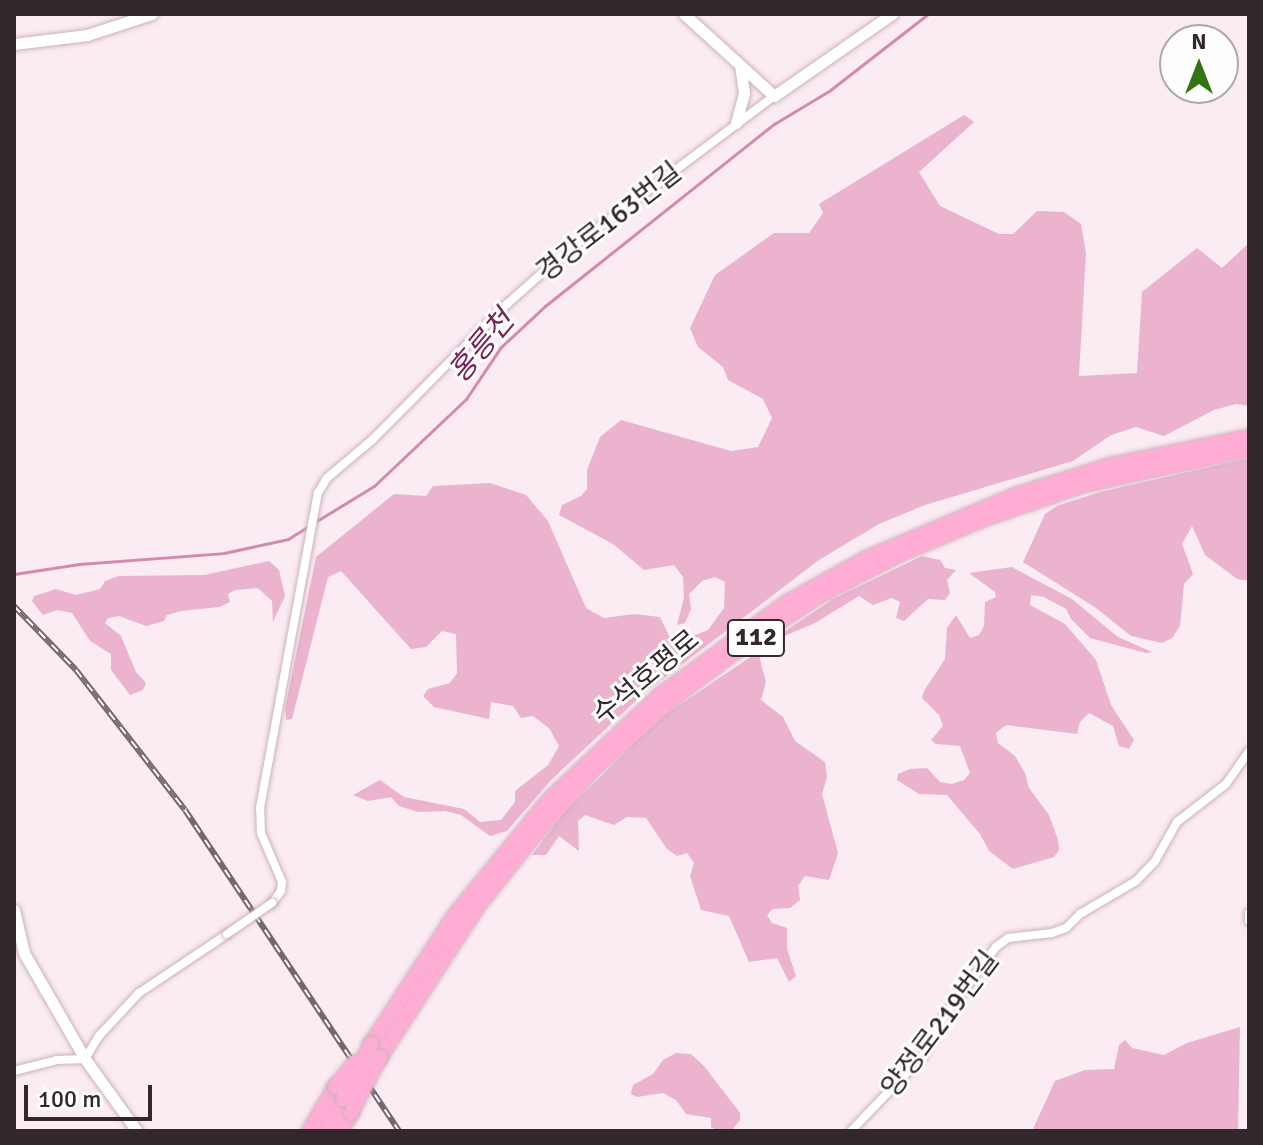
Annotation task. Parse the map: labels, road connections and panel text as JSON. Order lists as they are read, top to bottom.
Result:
{
  "streets": {
    "highway": ["112", "수석호평로"],
    "street": ["경강로163번길", "양정로219번길"]
  },
  "water": ["홍릉천"],
  "scale_bar": "100 m",
  "north": "top"
}
